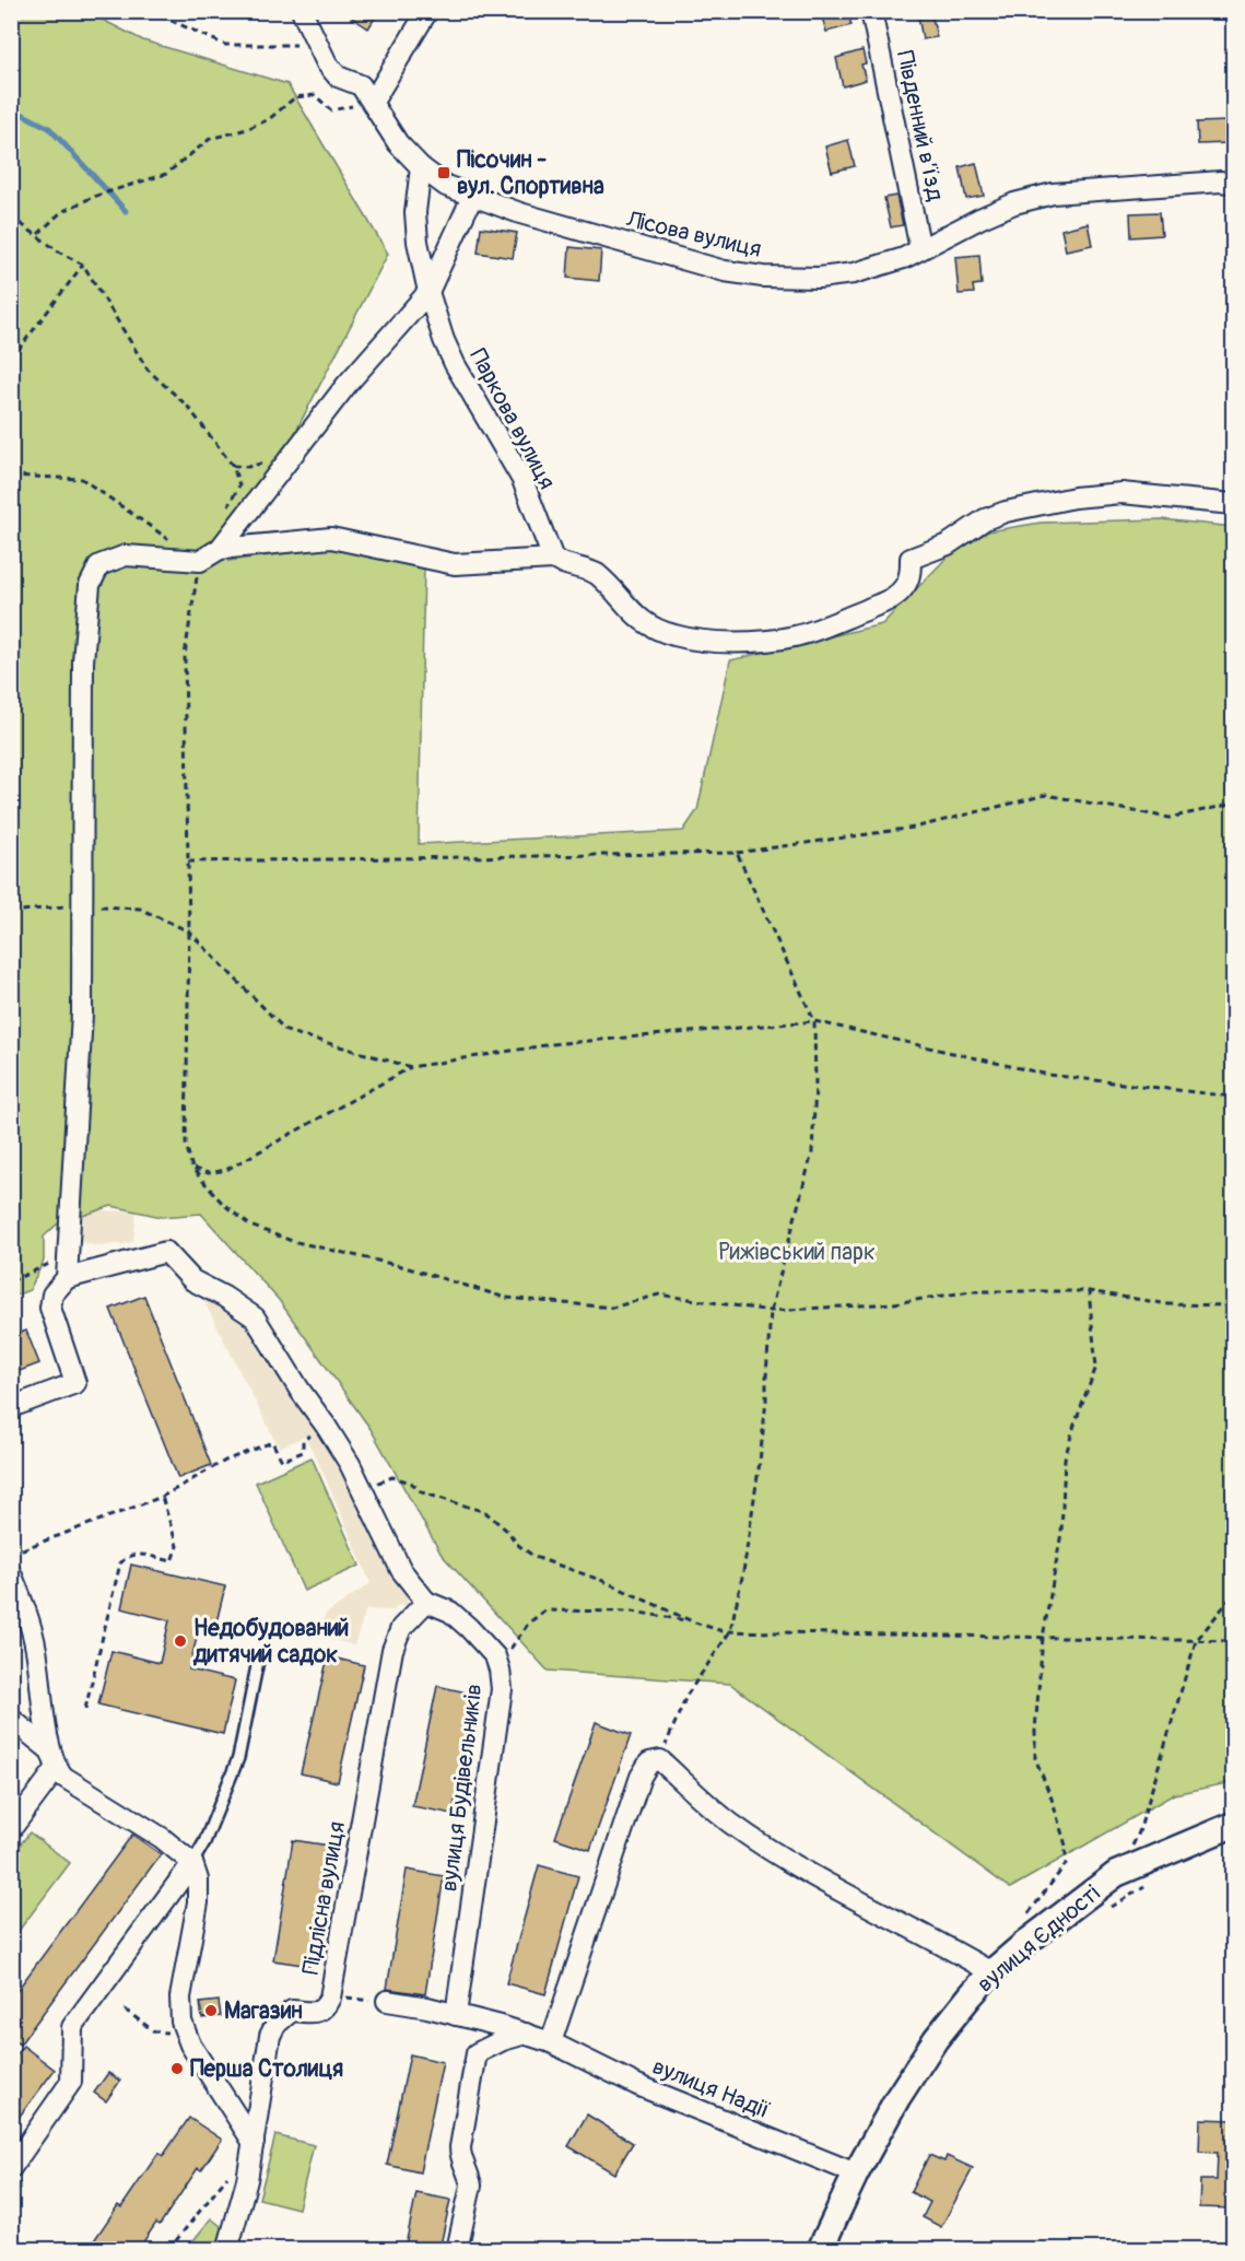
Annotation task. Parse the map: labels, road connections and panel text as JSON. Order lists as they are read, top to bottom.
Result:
{
  "streets": {
    "street": [
      "Південний в’їзд",
      "Лісова вулиця",
      "Паркова вулиця",
      "вулиця Будівельників",
      "Підлісна вулиця",
      "вулиця Єдності",
      "вулиця Надії"
    ]
  },
  "crossings": [
    ["Південний в’їзд", "Лісова вулиця"],
    ["Лісова вулиця", "Паркова вулиця"],
    ["вулиця Будівельників", "Підлісна вулиця"],
    ["вулиця Будівельників", "вулиця Надії"],
    ["вулиця Єдності", "вулиця Надії"]
  ],
  "parks": ["Рижівський парк"],
  "places": {
    "transit": ["Пісочин - вул. Спортивна"],
    "other": ["Недобудований дитячий садок", "Магазин", "Перша Столиця"]
  }
}
